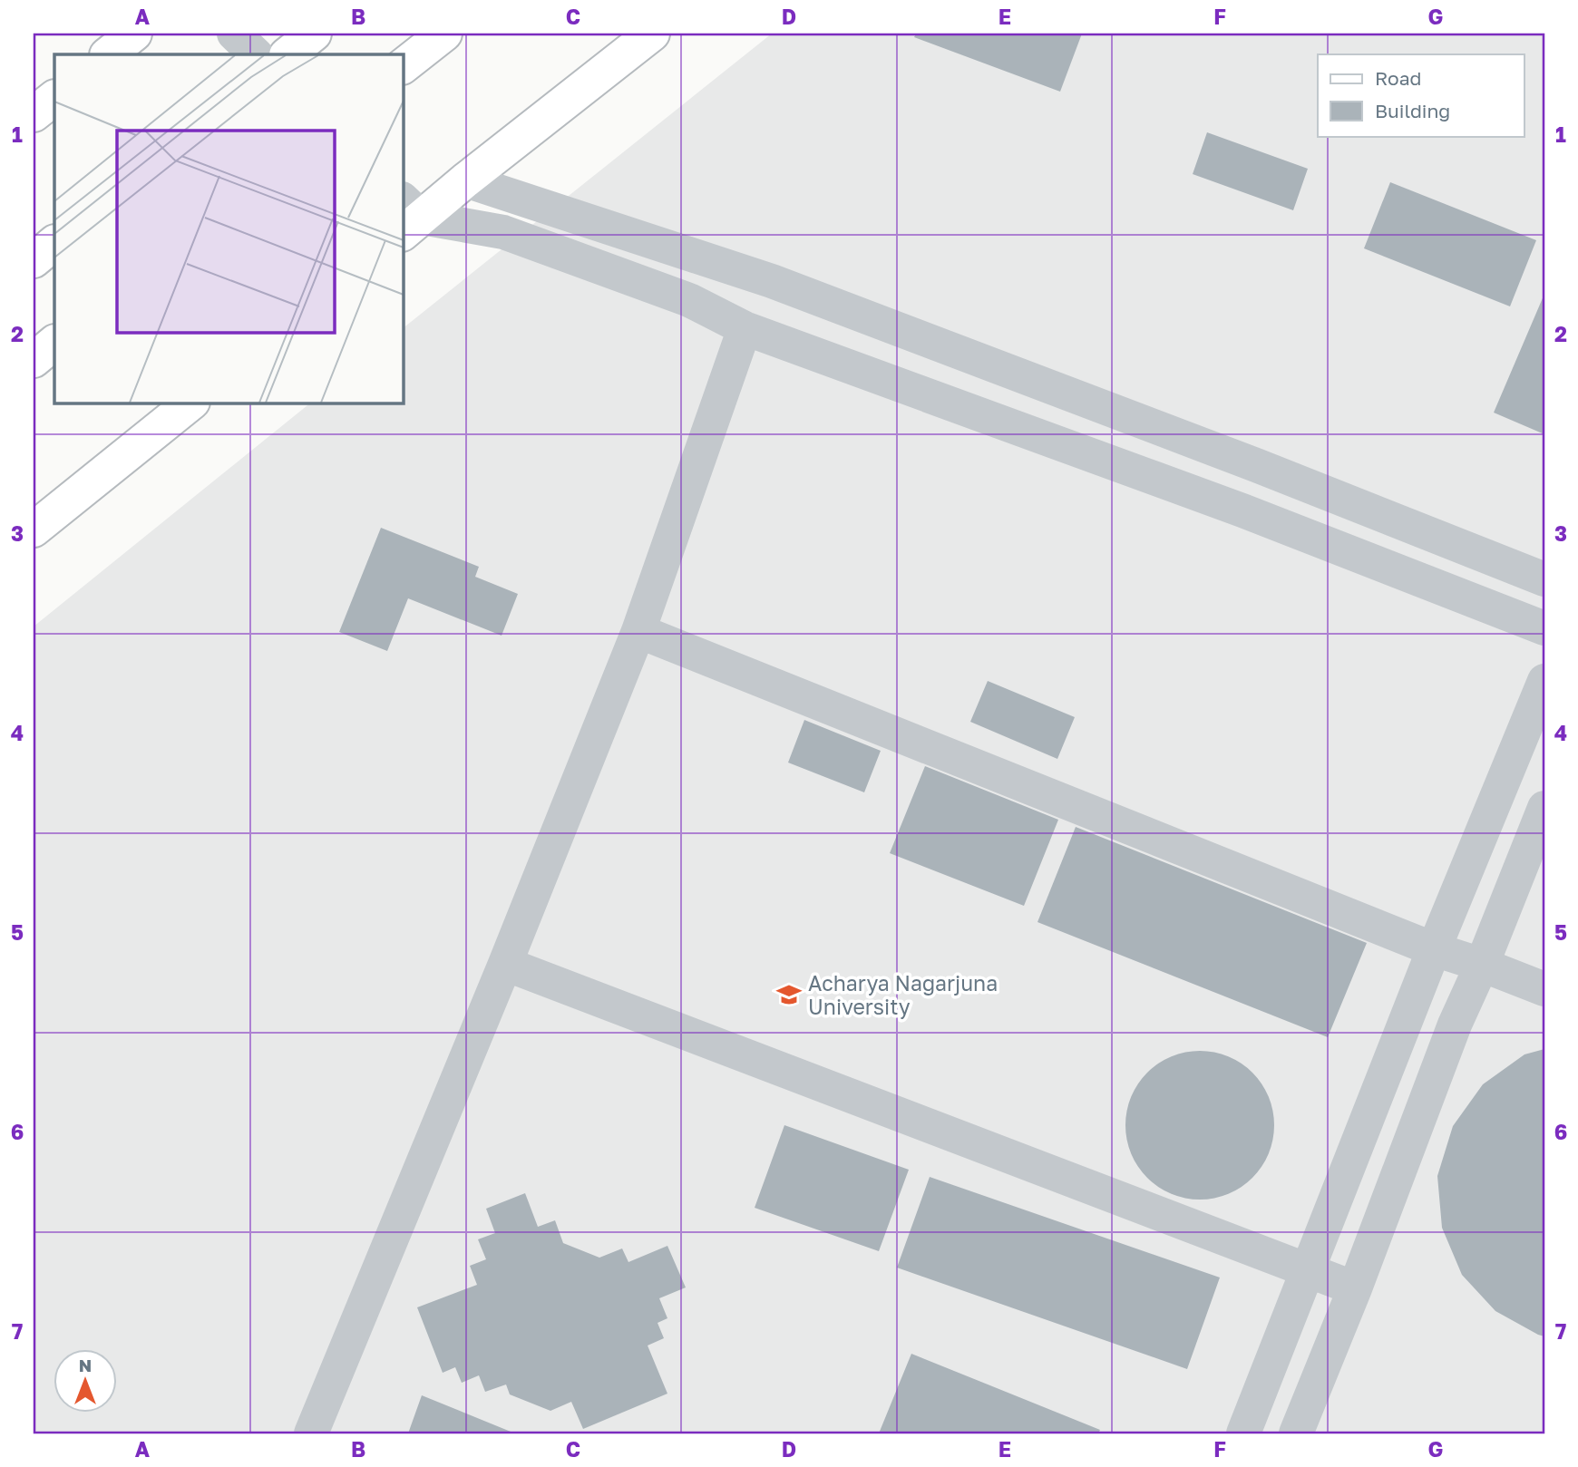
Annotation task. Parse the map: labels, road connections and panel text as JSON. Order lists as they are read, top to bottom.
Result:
{
  "places": {
    "school or university": ["Acharya Nagarjuna University"]
  },
  "legend": ["Road", "Building"],
  "north": "top",
  "grid": {
    "columns": [
      "A",
      "B",
      "C",
      "D",
      "E",
      "F",
      "G"
    ],
    "rows": [
      "1",
      "2",
      "3",
      "4",
      "5",
      "6",
      "7"
    ]
  }
}
